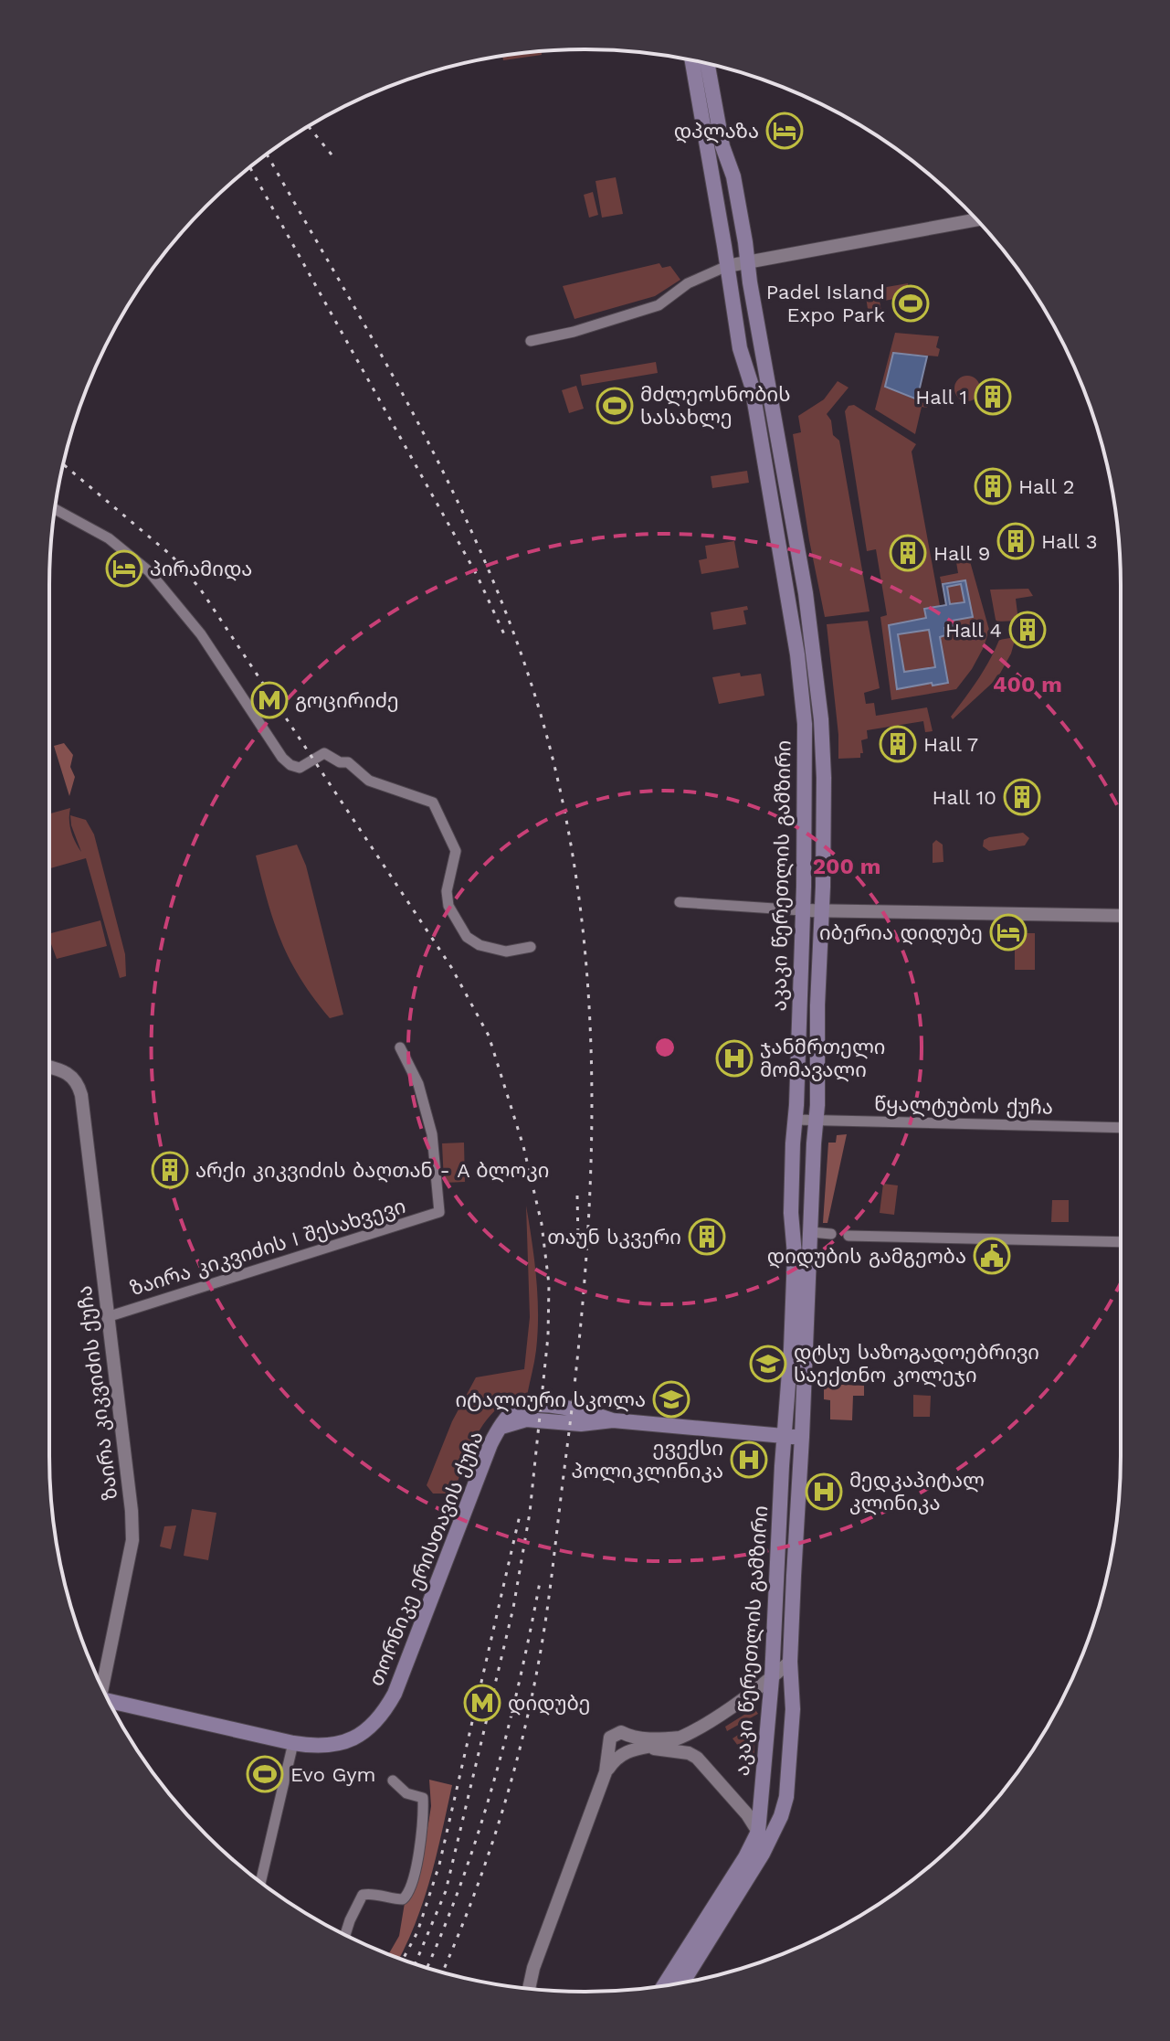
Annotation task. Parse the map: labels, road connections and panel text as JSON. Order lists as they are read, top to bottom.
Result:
{
  "streets": {
    "main road": ["აკაკი წერეთლის გამზირი", "თორნიკე ერისთავის ქუჩა"],
    "street": ["წყალტუბოს ქუჩა", "ზაირა კიკვიძის I შესახვევი", "ზაირა კიკვიძის ქუჩა"]
  },
  "crossings": [
    ["აკაკი წერეთლის გამზირი", "წყალტუბოს ქუჩა"],
    ["აკაკი წერეთლის გამზირი", "თორნიკე ერისთავის ქუჩა"],
    ["ზაირა კიკვიძის I შესახვევი", "ზაირა კიკვიძის ქუჩა"]
  ],
  "places": {
    "hotel": ["დპლაზა", "პირამიდა", "იბერია დიდუბე"],
    "sports": ["Padel Island Expo Park", "მძლეოსნობის სასახლე", "Evo Gym"],
    "building": [
      "Hall 1",
      "Hall 2",
      "Hall 3",
      "Hall 9",
      "Hall 4",
      "Hall 7",
      "Hall 10",
      "არქი კიკვიძის ბაღთან - A ბლოკი",
      "თაუნ სკვერი"
    ],
    "metro station": ["გოცირიძე", "დიდუბე"],
    "hospital": ["ჯანმრთელი მომავალი", "ევექსი პოლიკლინიკა", "მედკაპიტალ კლინიკა"],
    "public building": ["დიდუბის გამგეობა"],
    "school or university": ["დტსუ საზოგადოებრივი საექთნო კოლეჯი", "იტალიური სკოლა"]
  },
  "rings": ["400 m", "200 m"]
}
